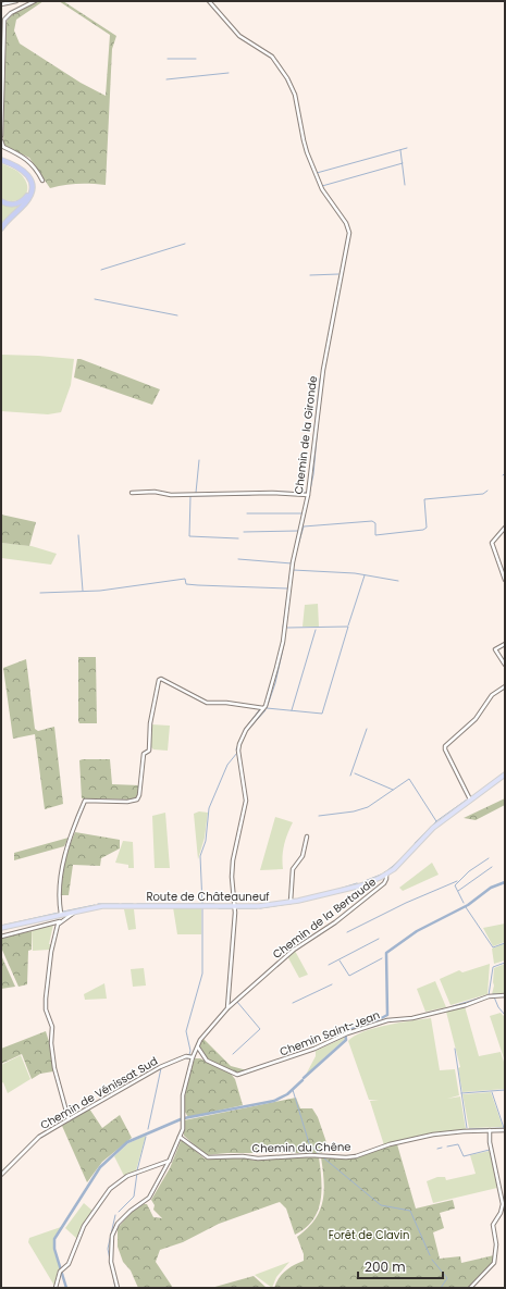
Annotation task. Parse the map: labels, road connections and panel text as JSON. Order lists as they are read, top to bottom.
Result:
{
  "streets": {
    "main road": ["Route de Châteauneuf"],
    "street": [
      "Chemin de la Gironde",
      "Chemin de la Bertaude",
      "Chemin Saint-Jean",
      "Chemin de Vénissat Sud",
      "Chemin du Chêne"
    ]
  },
  "crossings": [
    ["Chemin de la Gironde", "Route de Châteauneuf"],
    ["Chemin de la Gironde", "Chemin de la Bertaude"],
    ["Route de Châteauneuf", "Chemin de la Bertaude"],
    ["Chemin de la Bertaude", "Chemin Saint-Jean"],
    ["Chemin de la Bertaude", "Chemin de Vénissat Sud"],
    ["Chemin de la Bertaude", "Chemin du Chêne"]
  ],
  "parks": ["Forêt de Clavin"],
  "scale_bar": "200 m"
}
